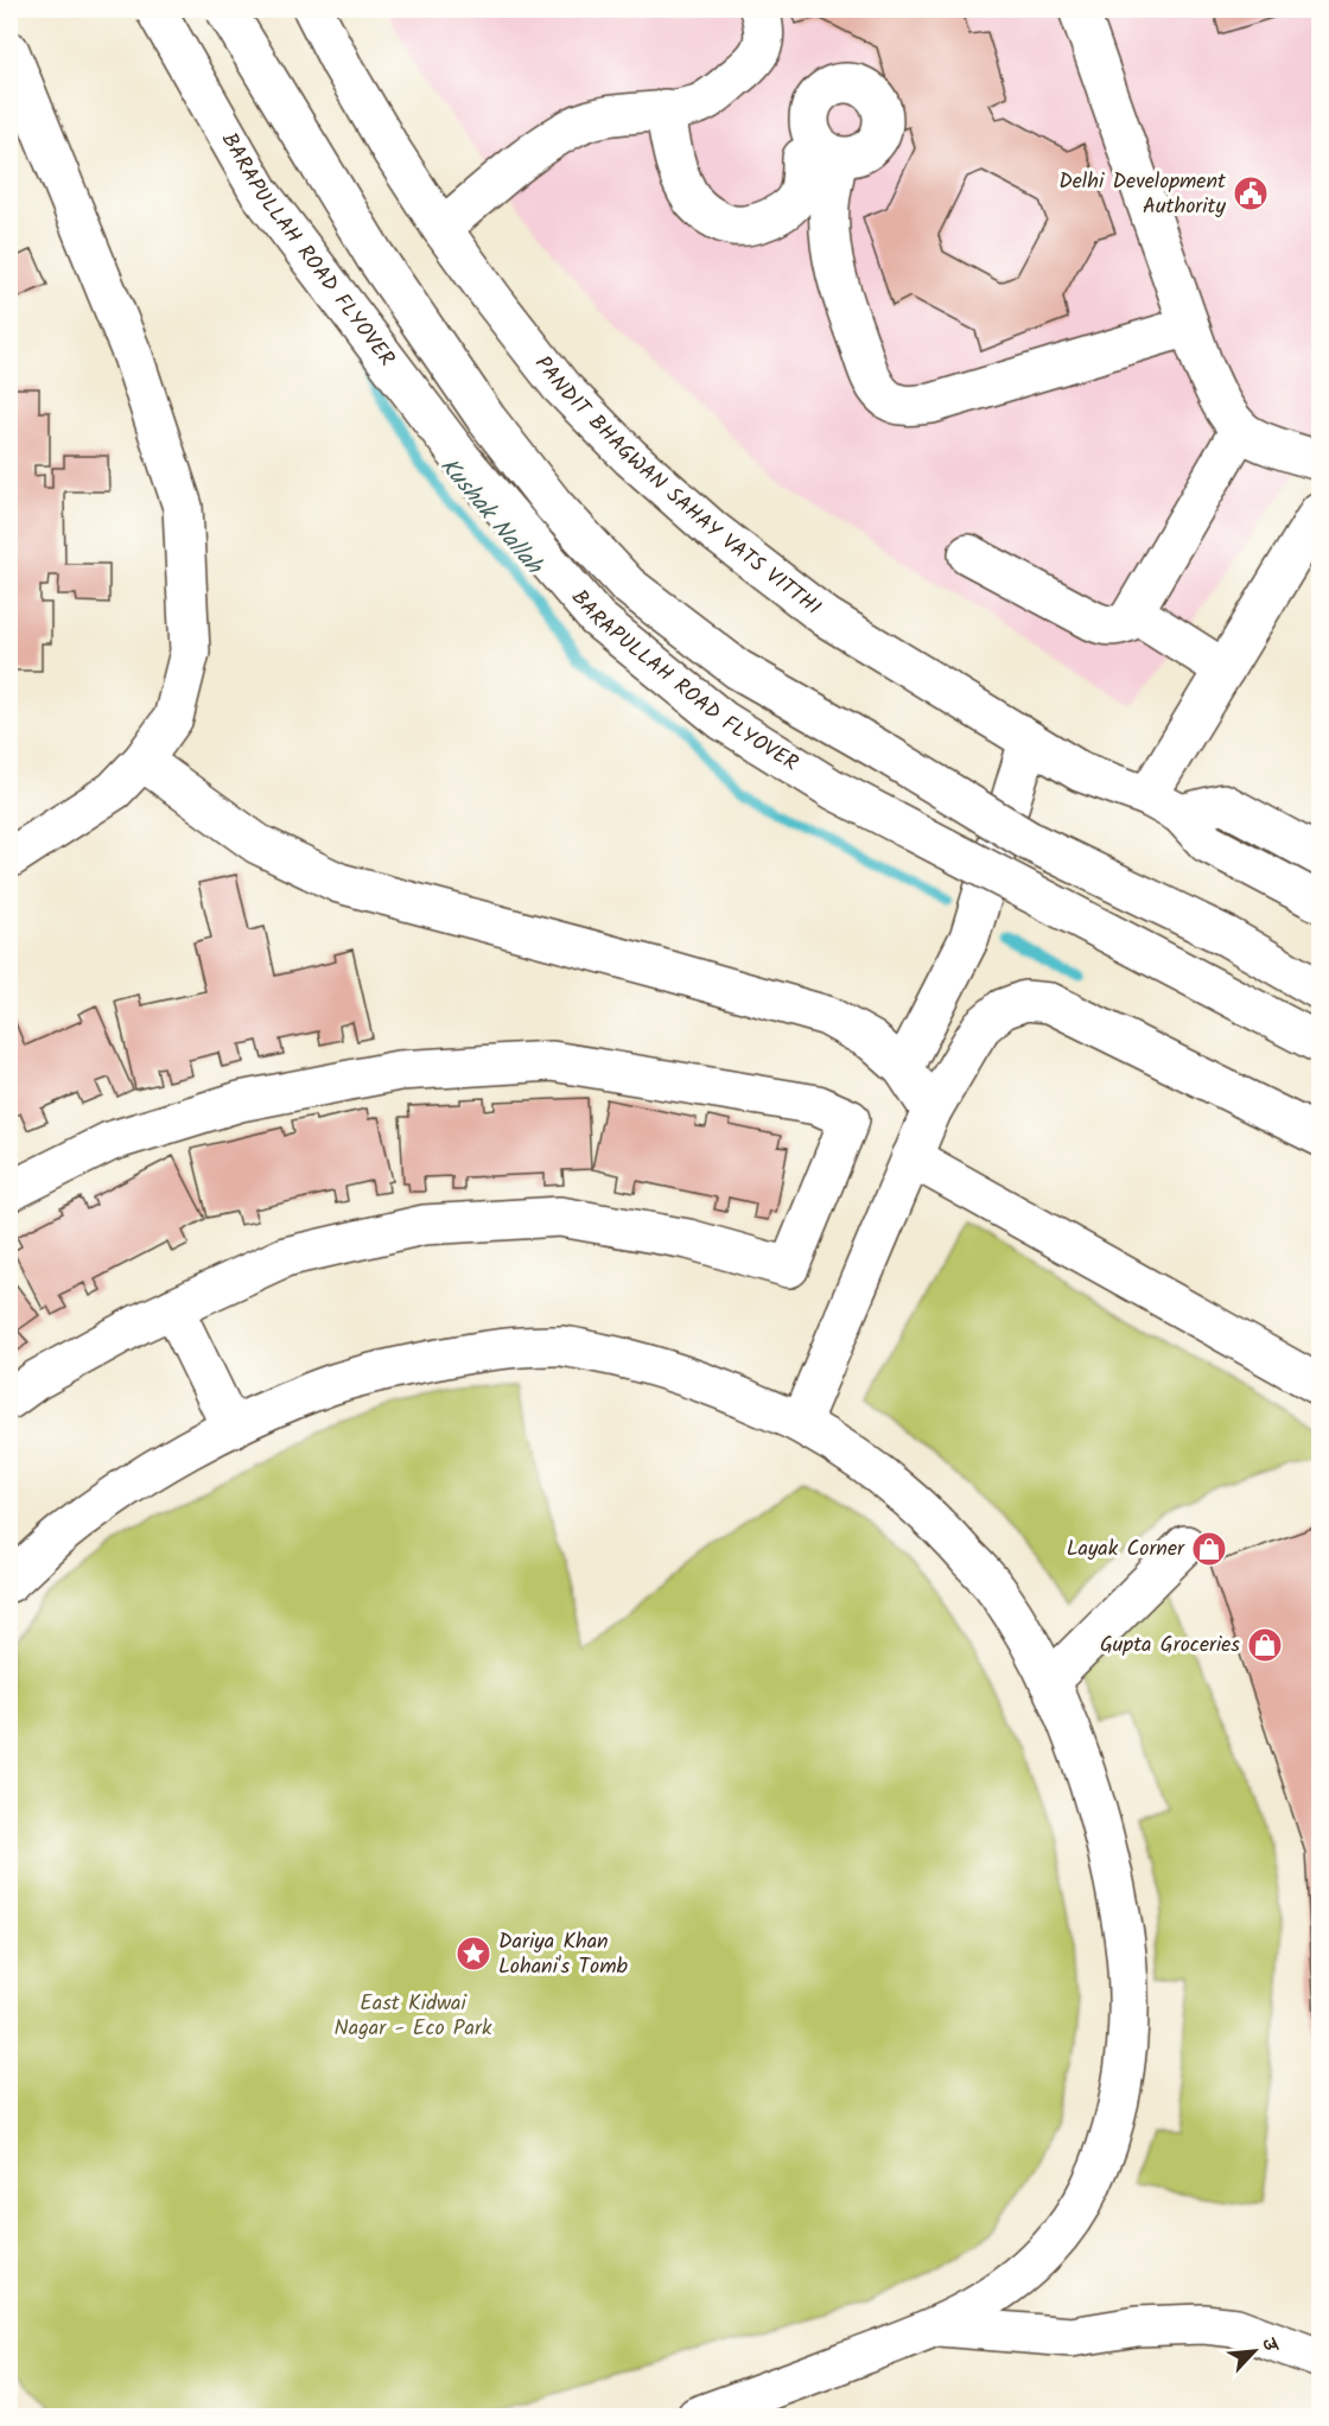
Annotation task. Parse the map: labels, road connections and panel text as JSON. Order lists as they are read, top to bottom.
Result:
{
  "streets": {
    "main road": ["BARAPULLAH ROAD FLYOVER", "PANDIT BHAGWAN SAHAY VATS VITTHI"]
  },
  "water": ["Kushak Nallah"],
  "parks": ["East Kidwai Nagar - Eco Park"],
  "places": {
    "public building": ["Delhi Development Authority"],
    "shop": ["Layak Corner", "Gupta Groceries"],
    "place": ["Dariya Khan Lohani's Tomb"]
  },
  "north": "top right"
}
